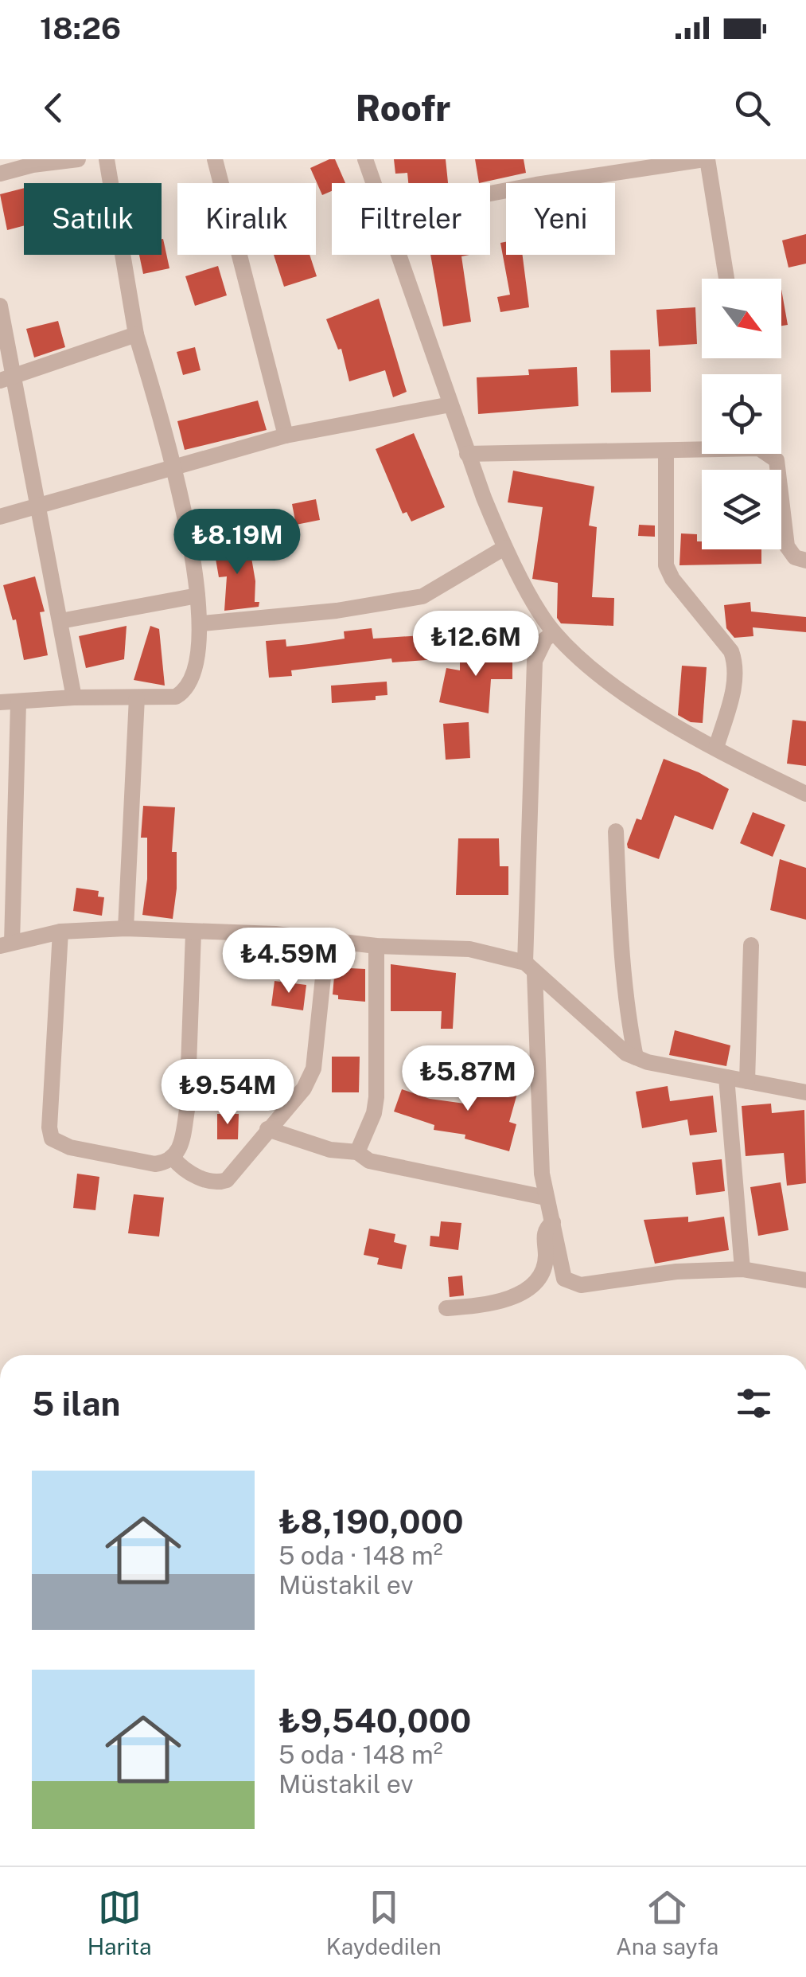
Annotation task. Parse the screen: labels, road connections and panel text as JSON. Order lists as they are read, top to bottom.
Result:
{
  "north": "bottom right",
  "page": {
    "status": "18:26",
    "header": "Roofr",
    "chip": [
      "Satılık",
      "Kiralık",
      "Filtreler",
      "Yeni"
    ],
    "price": [
      "₺8.19M",
      "₺12.6M",
      "₺4.59M",
      "₺5.87M",
      "₺9.54M"
    ],
    "heading": "5 ilan",
    "list": [
      {
        "name": "₺8,190,000",
        "note": "5 oda · 148 m² · Müstakil ev"
      },
      {
        "name": "₺9,540,000",
        "note": "5 oda · 148 m² · Müstakil ev"
      }
    ],
    "tabs": ["Harita", "Kaydedilen", "Ana sayfa"]
  }
}
